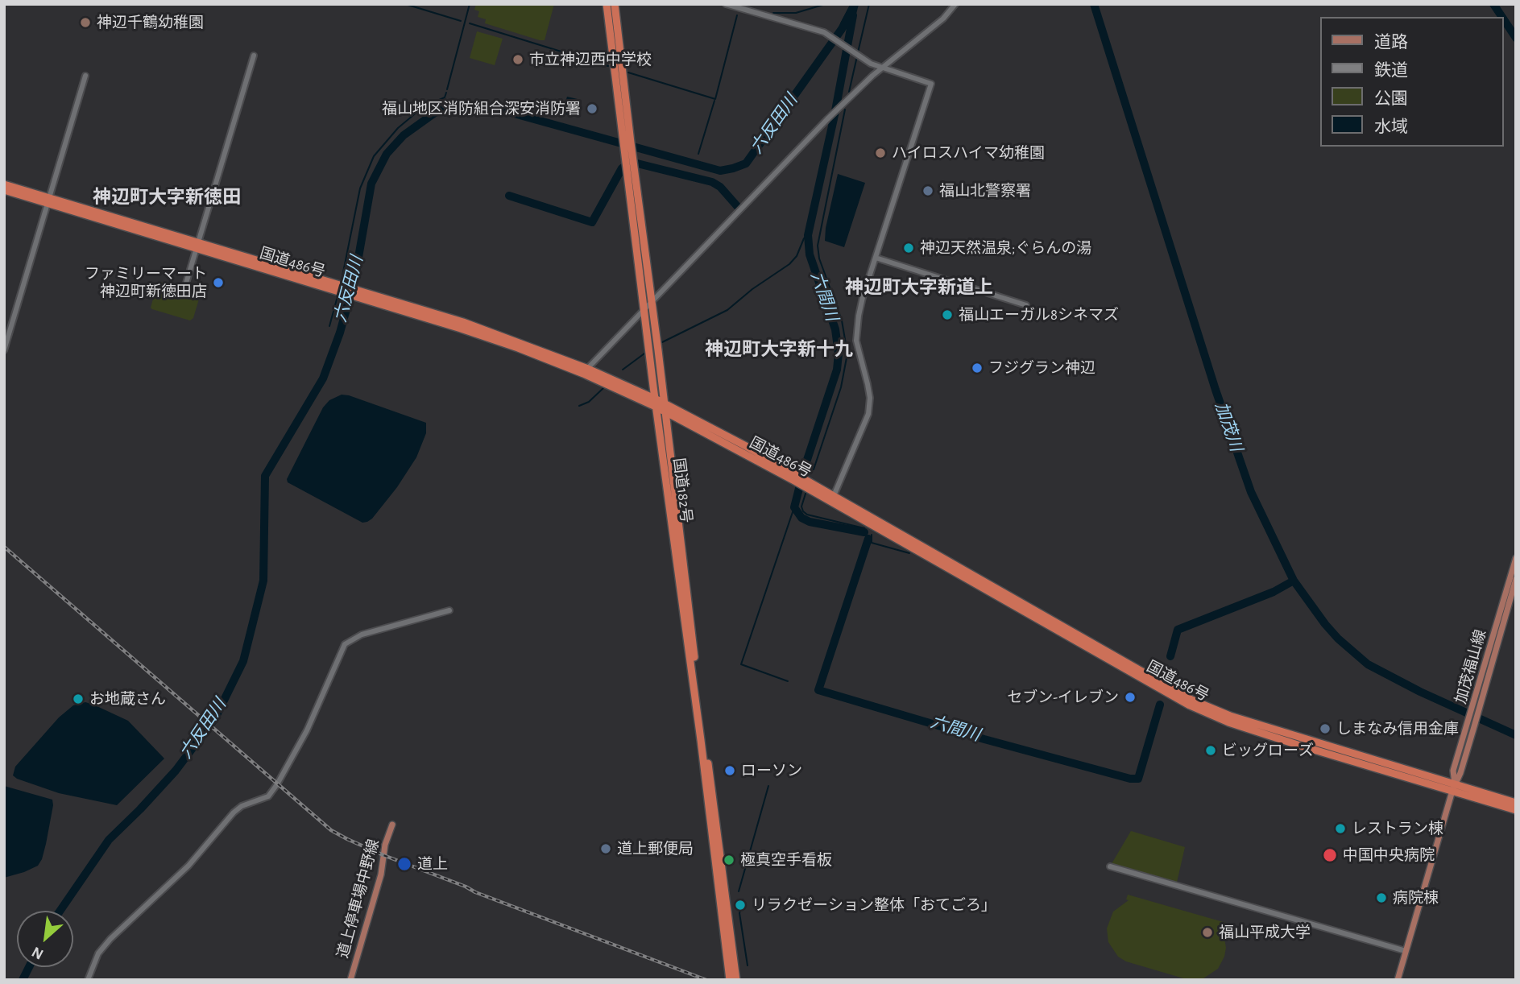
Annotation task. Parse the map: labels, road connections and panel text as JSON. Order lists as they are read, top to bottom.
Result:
{
  "streets": {
    "highway": ["国道486号", "国道182号"],
    "main road": ["加茂福山線", "道上停車場中野線"]
  },
  "crossings": [
    ["国道486号", "国道182号"],
    ["国道486号", "加茂福山線"]
  ],
  "districts": ["神辺町大字新徳田", "神辺町大字新道上", "神辺町大字新十九"],
  "water": ["六反田川", "六間川", "加茂川"],
  "places": [
    "神辺千鶴幼稚園",
    "市立神辺西中学校",
    "福山地区消防組合深安消防署",
    "ハイロスハイマ幼稚園",
    "福山北警察署",
    "神辺天然温泉;ぐらんの湯",
    "ファミリーマート 神辺町新徳田店",
    "福山エーガル8シネマズ",
    "フジグラン神辺",
    "セブン-イレブン",
    "お地蔵さん",
    "しまなみ信用金庫",
    "ビッグローズ",
    "ローソン",
    "レストラン棟",
    "道上郵便局",
    "中国中央病院",
    "極真空手看板",
    "道上",
    "病院棟",
    "リラクゼーション整体「おてごろ」",
    "福山平成大学"
  ],
  "legend": [
    "道路",
    "鉄道",
    "公園",
    "水域"
  ],
  "north": "bottom left"
}
